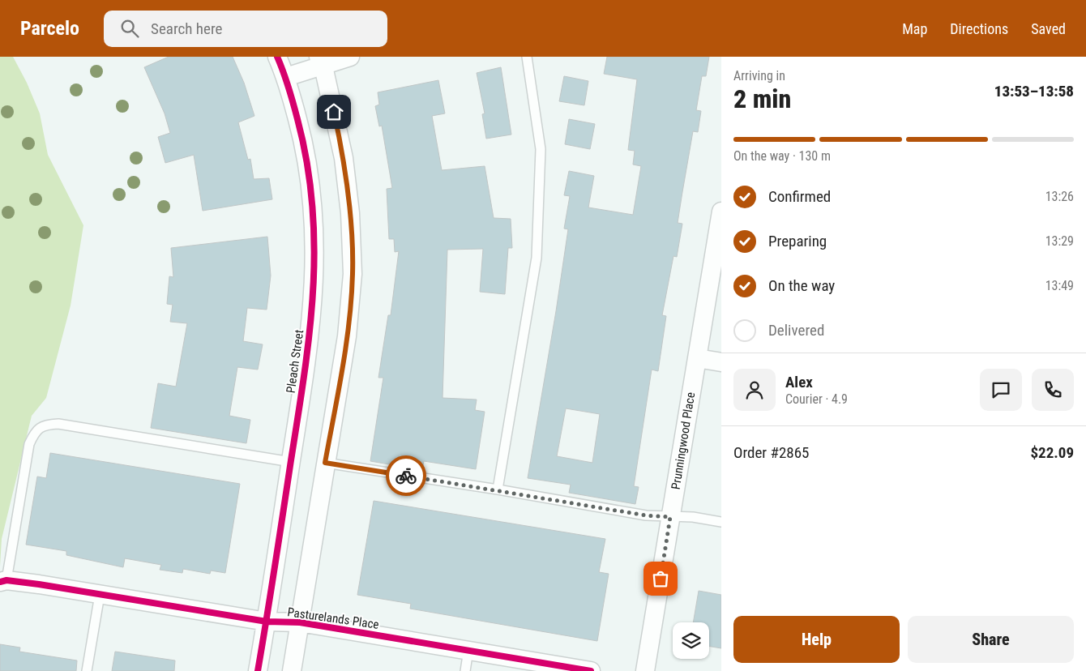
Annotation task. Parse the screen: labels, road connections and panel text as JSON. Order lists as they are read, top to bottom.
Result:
{
  "streets": {
    "street": ["Pleach Street", "Prunningwood Place", "Pasturelands Place"]
  },
  "crossings": [
    ["Pleach Street", "Pasturelands Place"]
  ],
  "page": {
    "header": "Parcelo",
    "search": "Search here",
    "nav": ["Map", "Directions", "Saved"],
    "heading": ["2 min", "Arriving in", "13:53–13:58"],
    "panel": [
      "Alex",
      "Courier · 4.9",
      "Order #2865",
      "$22.09"
    ],
    "bar": "On the way · 130 m",
    "list": [
      ["Confirmed", "13:26"],
      ["Preparing", "13:29"],
      ["On the way", "13:49"],
      "Delivered"
    ],
    "buttons": ["Help", "Share"]
  }
}
